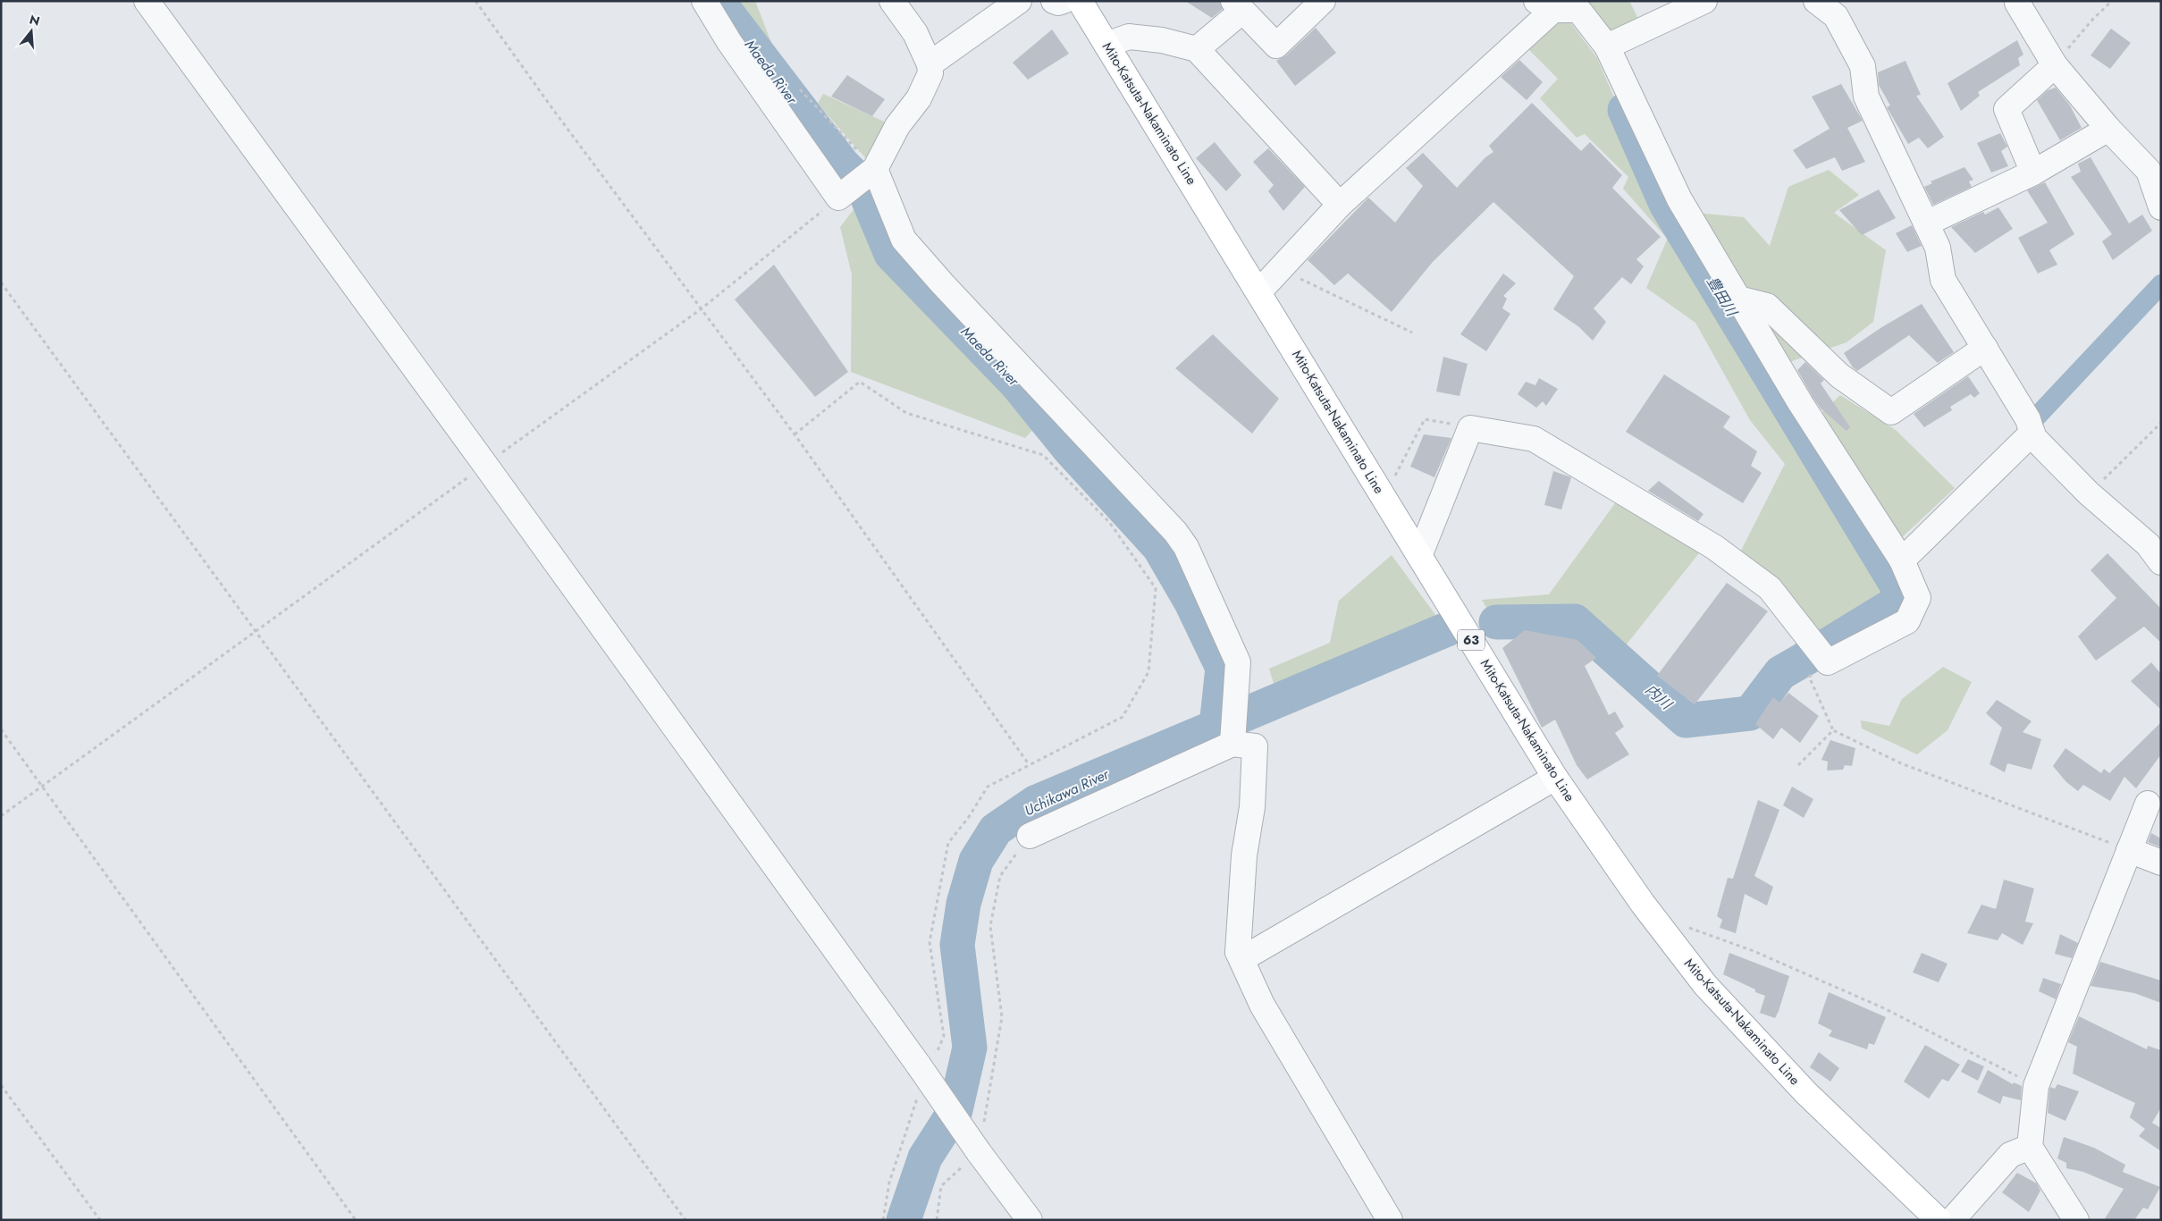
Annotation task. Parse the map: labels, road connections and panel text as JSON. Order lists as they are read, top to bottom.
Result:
{
  "streets": {
    "main road": ["Mito-Katsuta-Nakaminato Line", "63"]
  },
  "water": [
    "Maeda River",
    "豊田川",
    "内川",
    "Uchikawa River"
  ],
  "north": "top"
}
